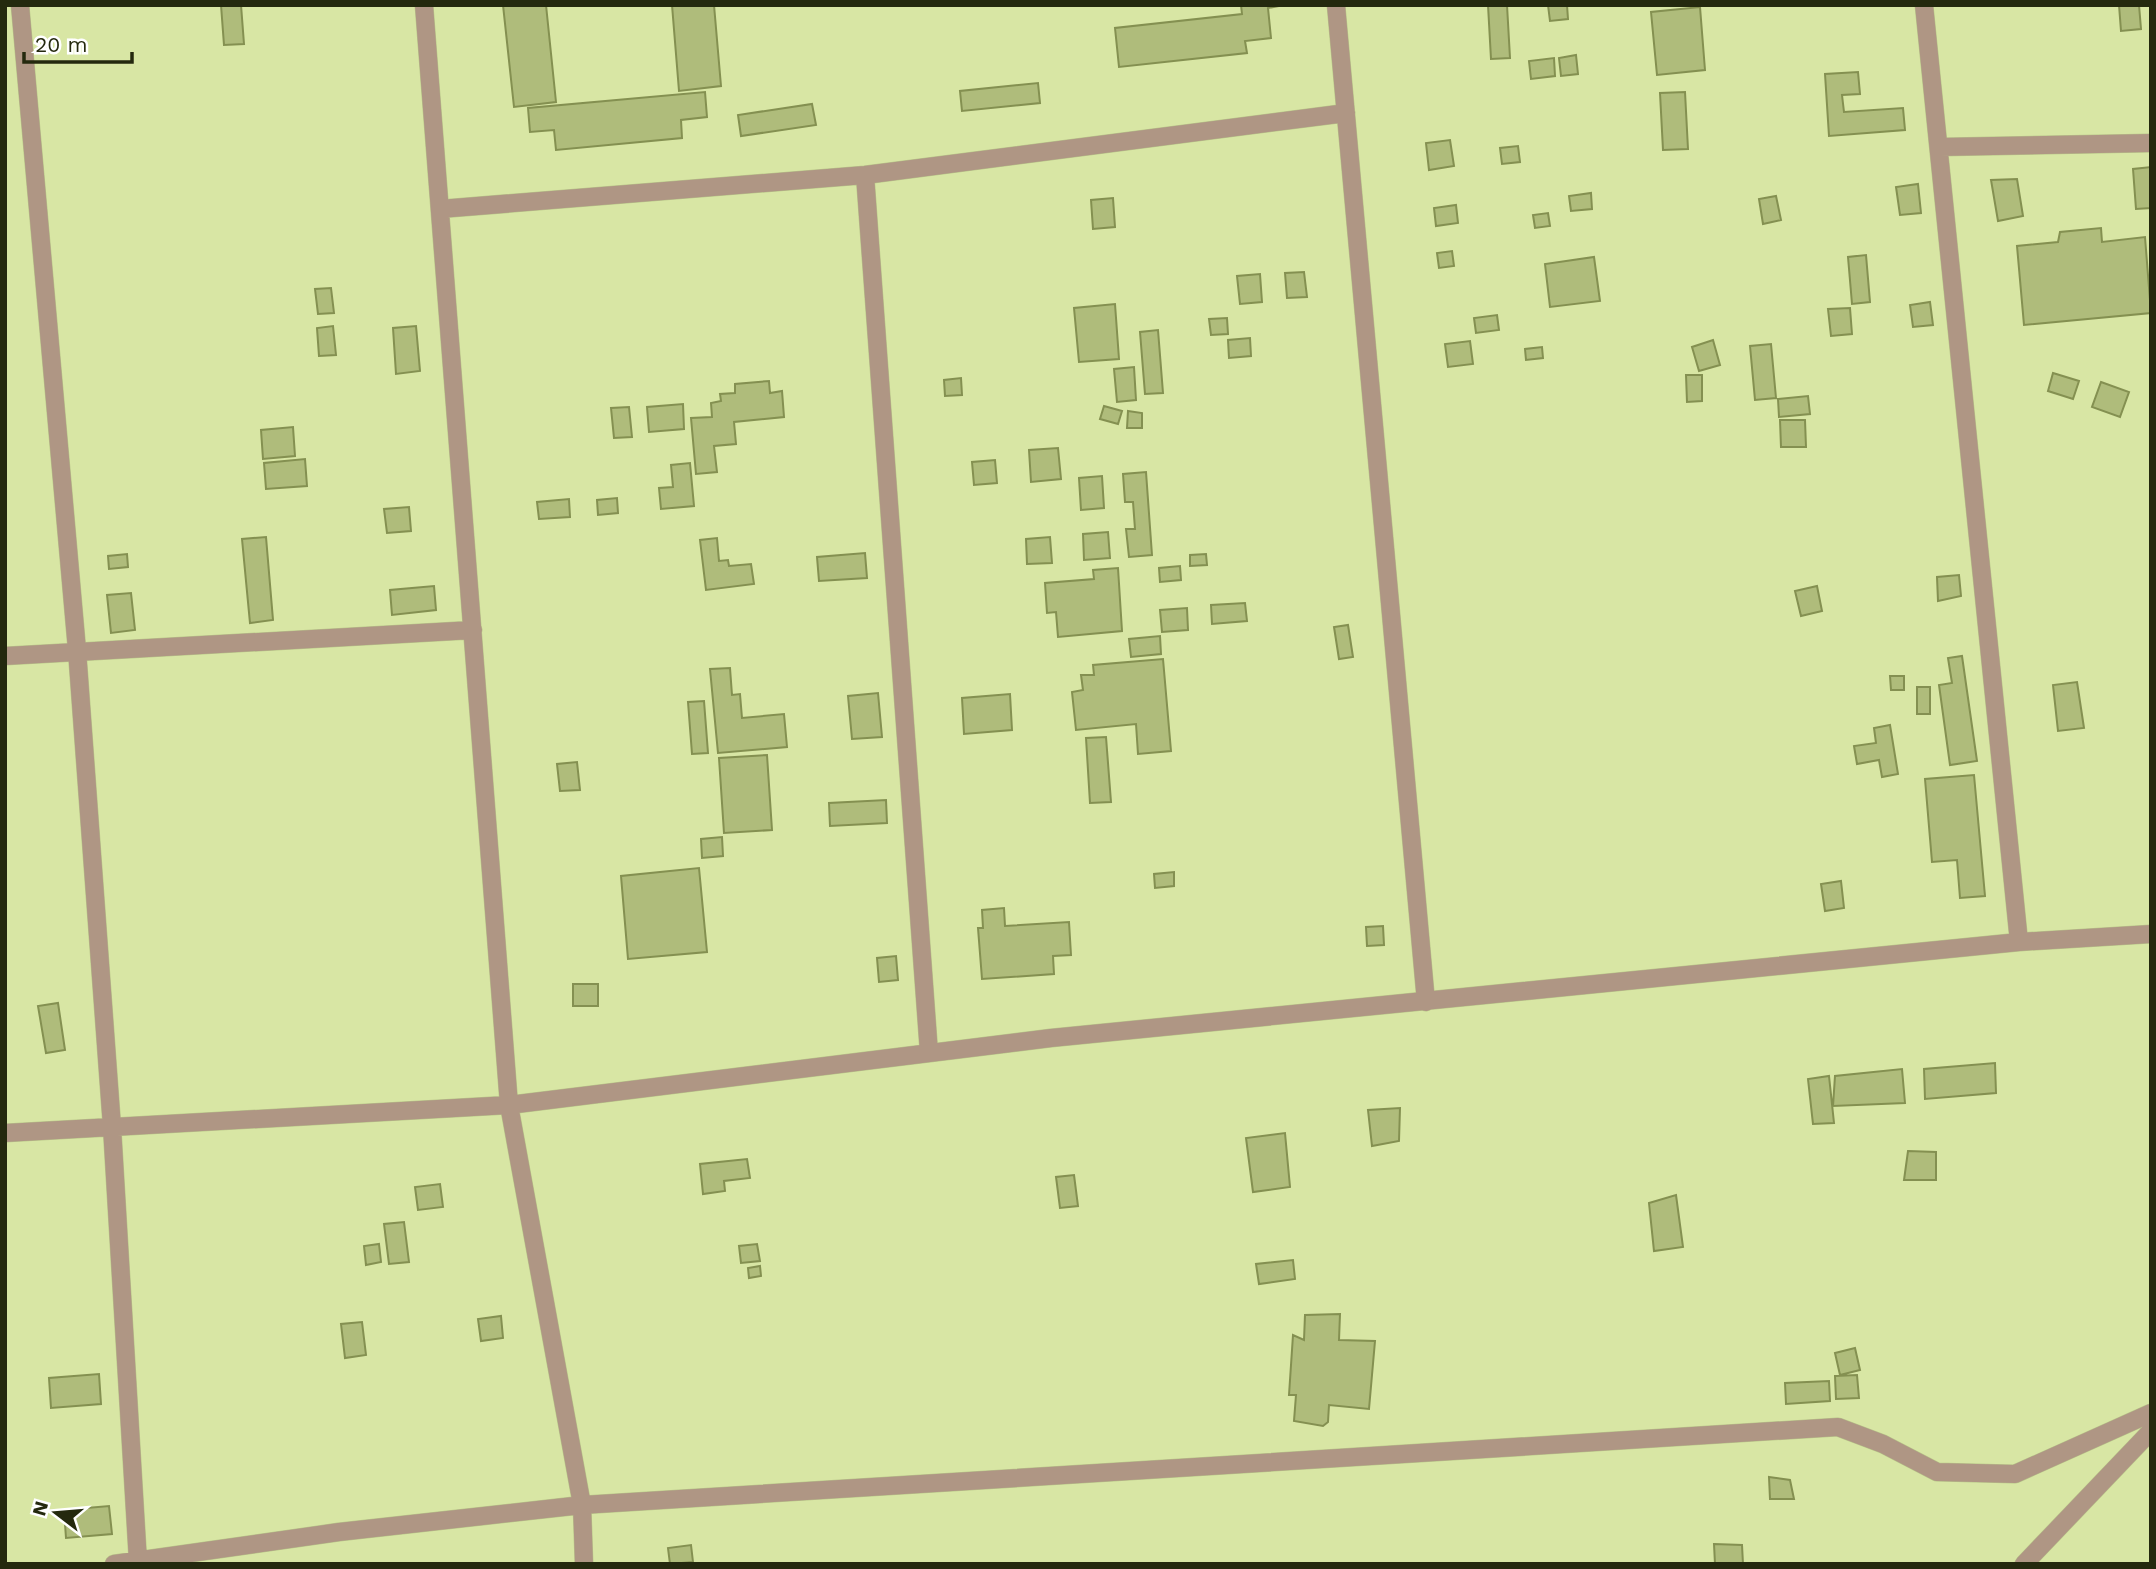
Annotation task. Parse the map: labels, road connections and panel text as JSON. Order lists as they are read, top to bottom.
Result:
{
  "scale_bar": "20 m",
  "north": "left"
}
